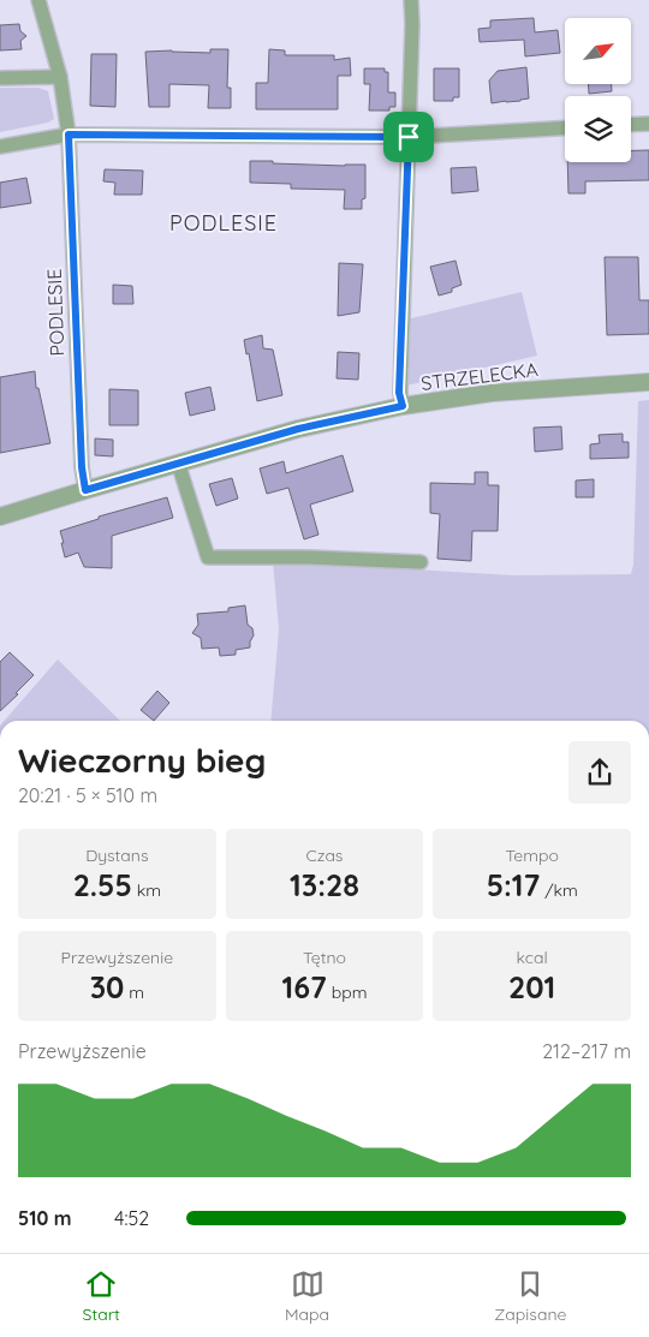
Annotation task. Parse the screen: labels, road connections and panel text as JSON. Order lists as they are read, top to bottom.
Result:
{
  "streets": {
    "street": ["PODLESIE", "STRZELECKA"]
  },
  "crossings": [
    ["PODLESIE", "STRZELECKA"]
  ],
  "districts": ["PODLESIE"],
  "north": "top right",
  "page": {
    "heading": ["Wieczorny bieg", "20:21 · 5 × 510 m"],
    "stats": [
      ["Dystans", "2.55 km"],
      ["Czas", "13:28"],
      ["Tempo", "5:17 /km"],
      ["Przewyższenie", "30 m"],
      ["Tętno", "167 bpm"],
      ["kcal", "201"]
    ],
    "chart": ["Przewyższenie", "212–217 m"],
    "list": [
      {
        "name": "510 m",
        "note": "4:52"
      }
    ],
    "tabs": ["Start", "Mapa", "Zapisane"]
  }
}
